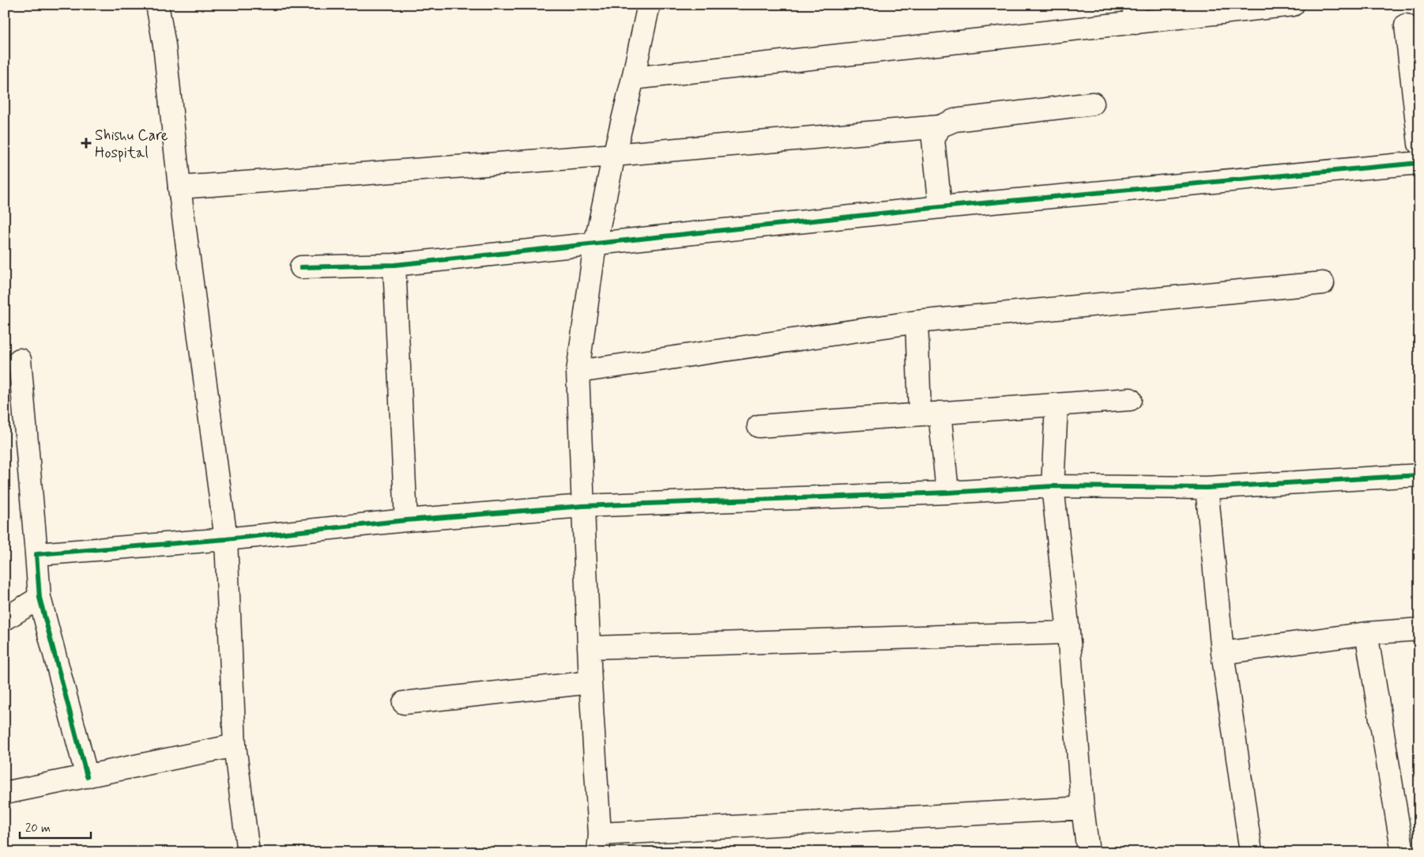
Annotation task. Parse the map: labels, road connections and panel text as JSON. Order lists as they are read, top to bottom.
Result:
{
  "places": {
    "health": ["Shishu Care Hospital"]
  },
  "scale_bar": "20 m"
}
